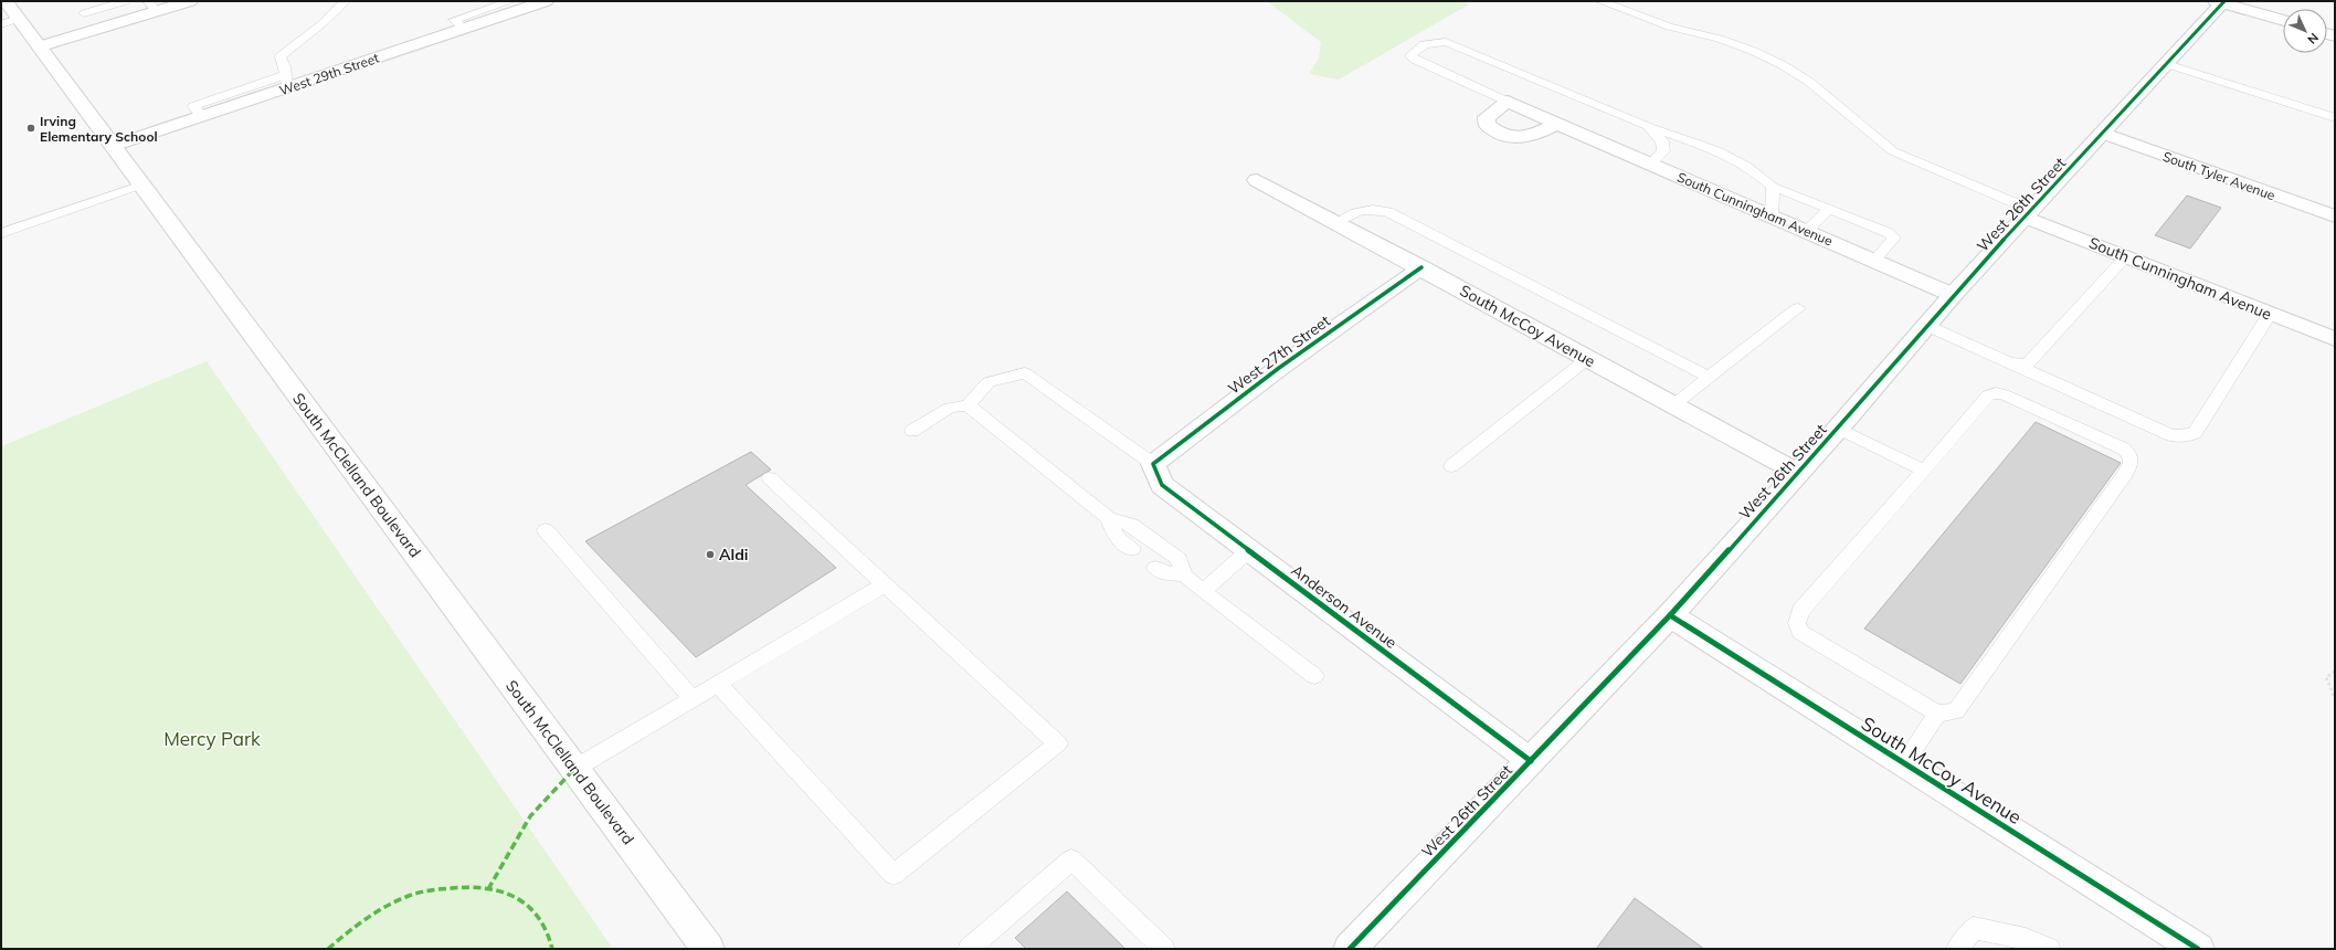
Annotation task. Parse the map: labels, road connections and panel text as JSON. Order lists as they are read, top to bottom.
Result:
{
  "streets": {
    "street": [
      "West 29th Street",
      "South Tyler Avenue",
      "West 26th Street",
      "South Cunningham Avenue",
      "South McCoy Avenue",
      "West 27th Street",
      "South McClelland Boulevard",
      "Anderson Avenue"
    ]
  },
  "crossings": [
    ["West 29th Street", "South McClelland Boulevard"],
    ["South Tyler Avenue", "West 26th Street"],
    ["West 26th Street", "South Cunningham Avenue"],
    ["West 26th Street", "South McCoy Avenue"],
    ["West 26th Street", "Anderson Avenue"],
    ["South McCoy Avenue", "West 27th Street"],
    ["West 27th Street", "Anderson Avenue"]
  ],
  "parks": ["Mercy Park"],
  "places": ["Irving Elementary School", "Aldi"],
  "north": "bottom right"
}
